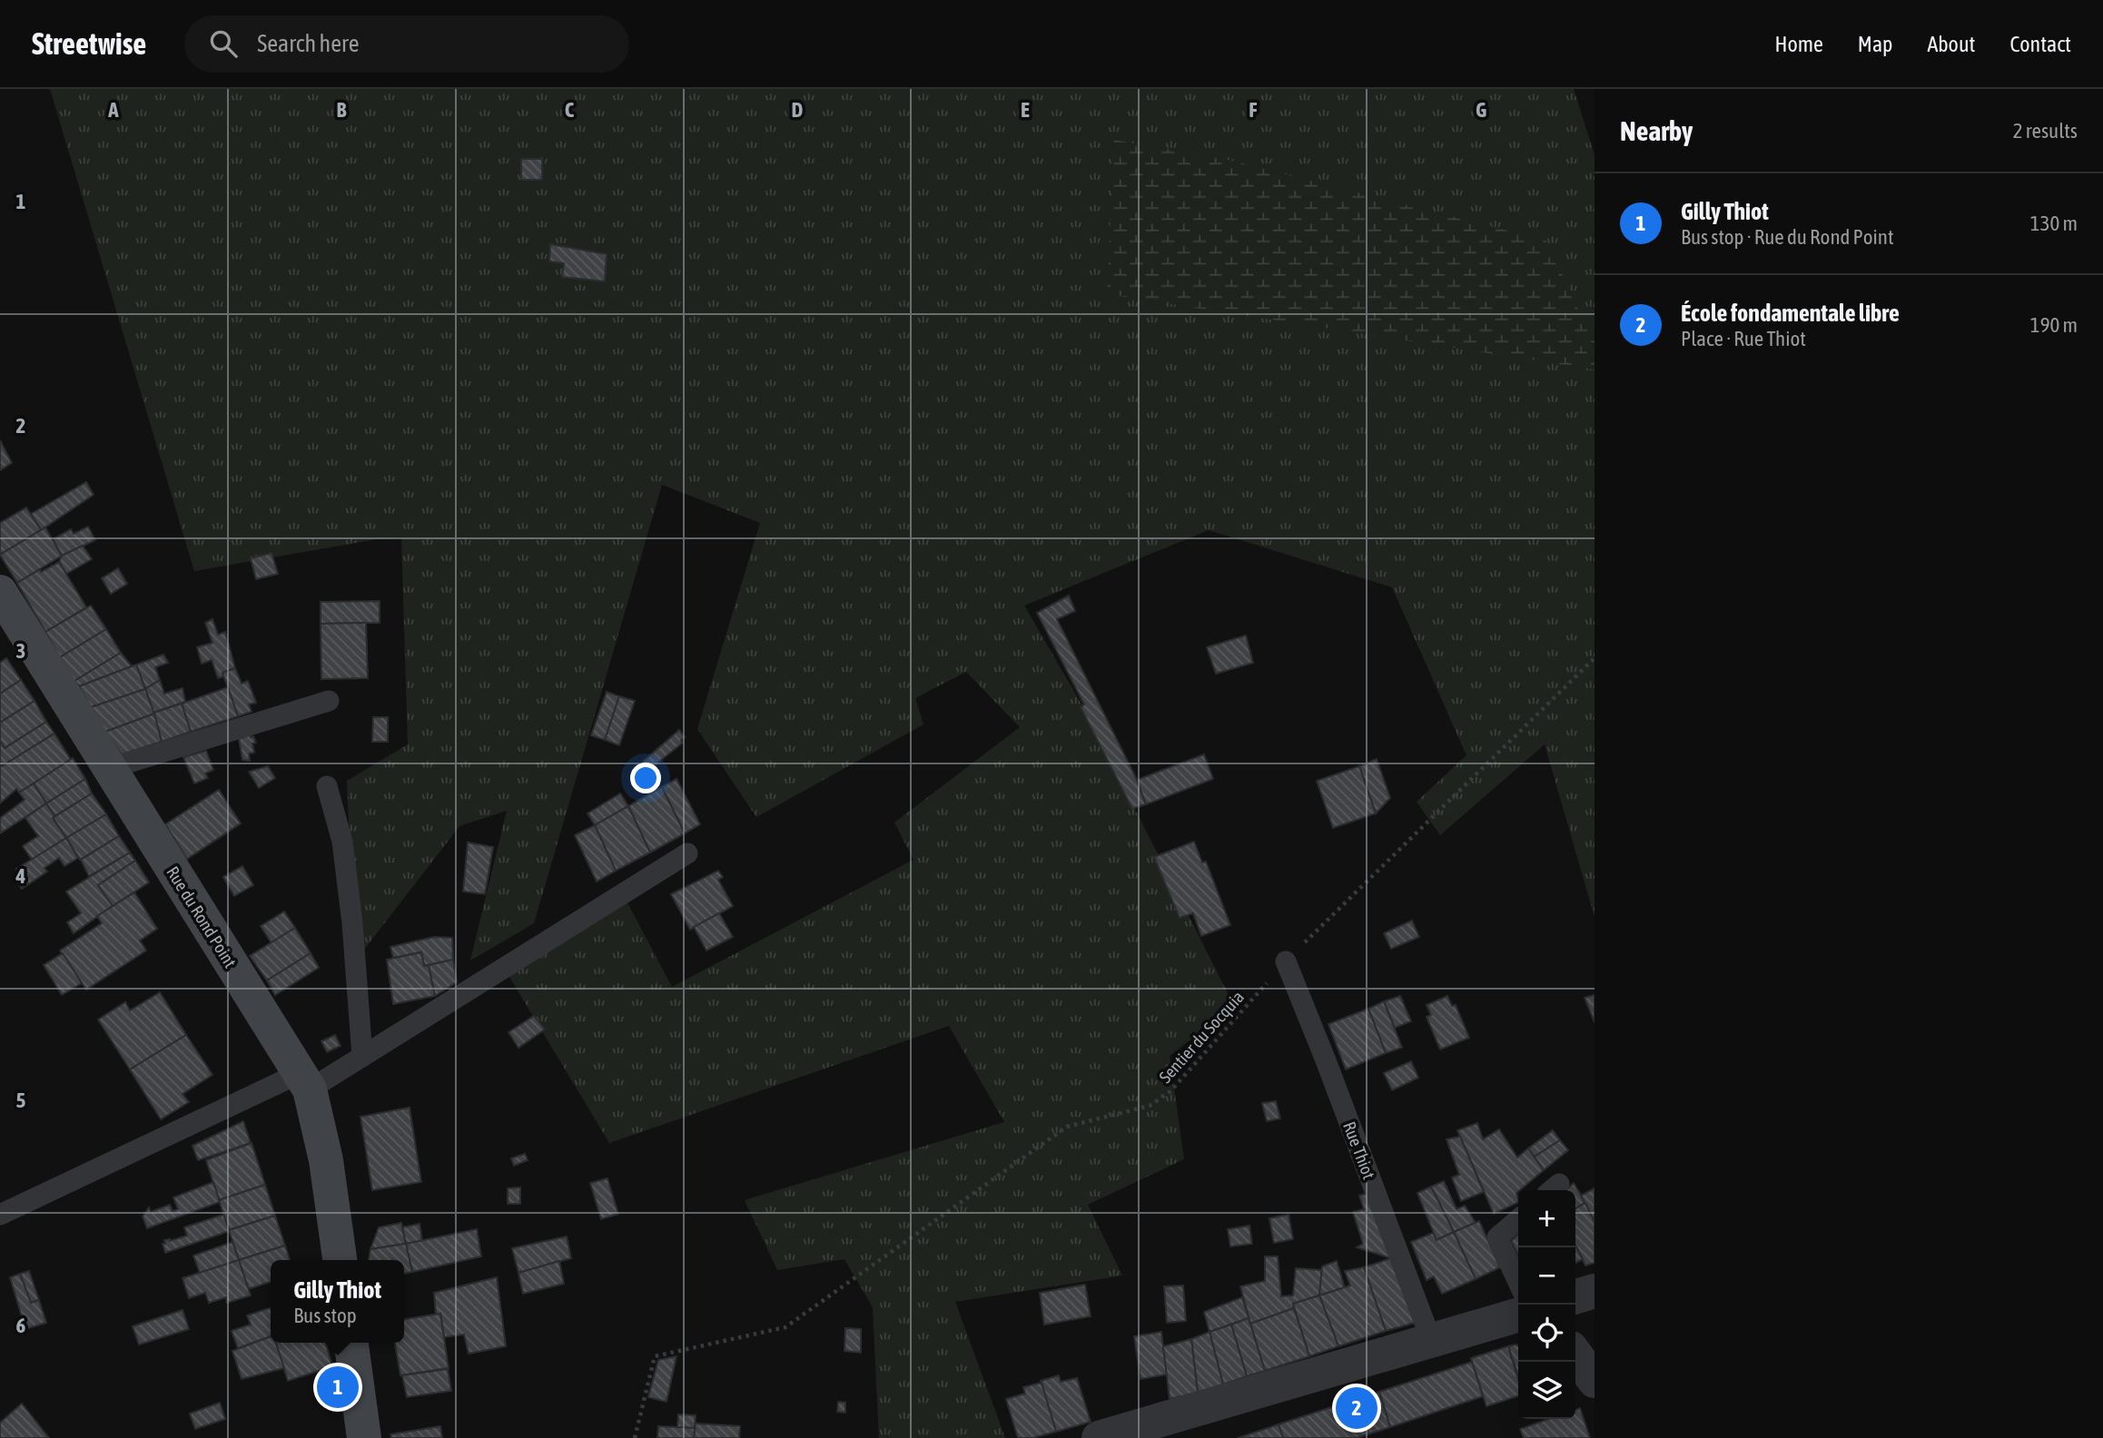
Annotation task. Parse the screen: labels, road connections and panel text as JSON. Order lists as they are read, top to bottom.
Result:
{
  "streets": {
    "street": ["Rue du Rond Point"],
    "lane": ["Rue Thiot"],
    "path": ["Sentier du Socquia"]
  },
  "crossings": [
    ["Sentier du Socquia", "Rue Thiot"]
  ],
  "page": {
    "header": "Streetwise",
    "search": "Search here",
    "nav": [
      "Home",
      "Map",
      "About",
      "Contact"
    ],
    "heading": ["Nearby", "2 results"],
    "list": [
      {
        "mark": "1",
        "name": "Gilly Thiot",
        "note": "Bus stop · Rue du Rond Point",
        "value": "130 m"
      },
      {
        "mark": "2",
        "name": "École fondamentale libre",
        "note": "Place · Rue Thiot",
        "value": "190 m"
      }
    ],
    "map_buttons": ["+", "−"],
    "popup": ["Gilly Thiot", "Bus stop"],
    "pins": ["1", "2"]
  },
  "grid": {
    "columns": [
      "A",
      "B",
      "C",
      "D",
      "E",
      "F",
      "G"
    ],
    "rows": [
      "1",
      "2",
      "3",
      "4",
      "5",
      "6"
    ]
  }
}
